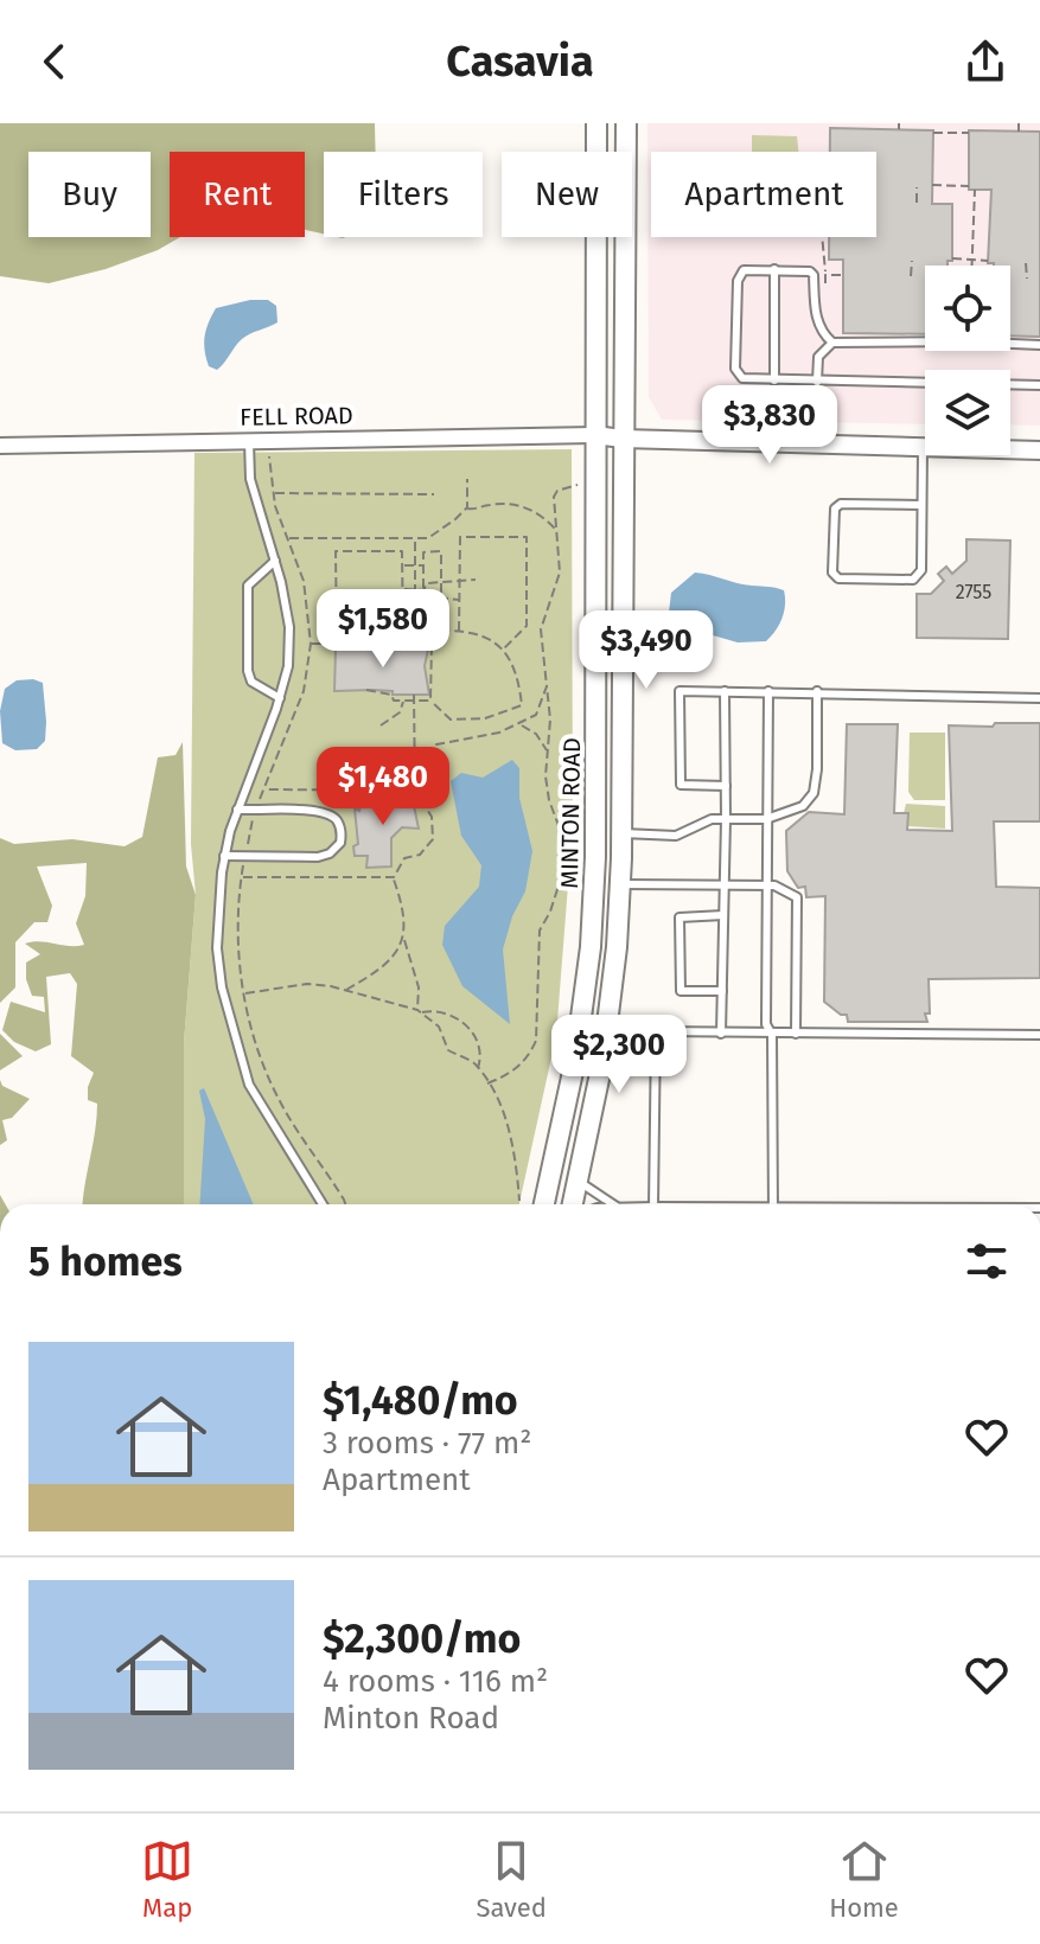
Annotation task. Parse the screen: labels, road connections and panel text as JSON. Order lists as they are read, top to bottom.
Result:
{
  "streets": {
    "main road": ["MINTON ROAD"],
    "street": ["FELL ROAD"]
  },
  "crossings": [
    ["FELL ROAD", "MINTON ROAD"]
  ],
  "house_numbers": ["2755"],
  "page": {
    "header": "Casavia",
    "chip": [
      "Buy",
      "Rent",
      "Filters",
      "New",
      "Apartment"
    ],
    "price": [
      "$3,830",
      "$1,580",
      "$3,490",
      "$1,480",
      "$2,300"
    ],
    "heading": "5 homes",
    "list": [
      {
        "name": "$1,480/mo",
        "note": "3 rooms · 77 m² · Apartment"
      },
      {
        "name": "$2,300/mo",
        "note": "4 rooms · 116 m² · Minton Road"
      }
    ],
    "tabs": ["Map", "Saved", "Home"]
  }
}
